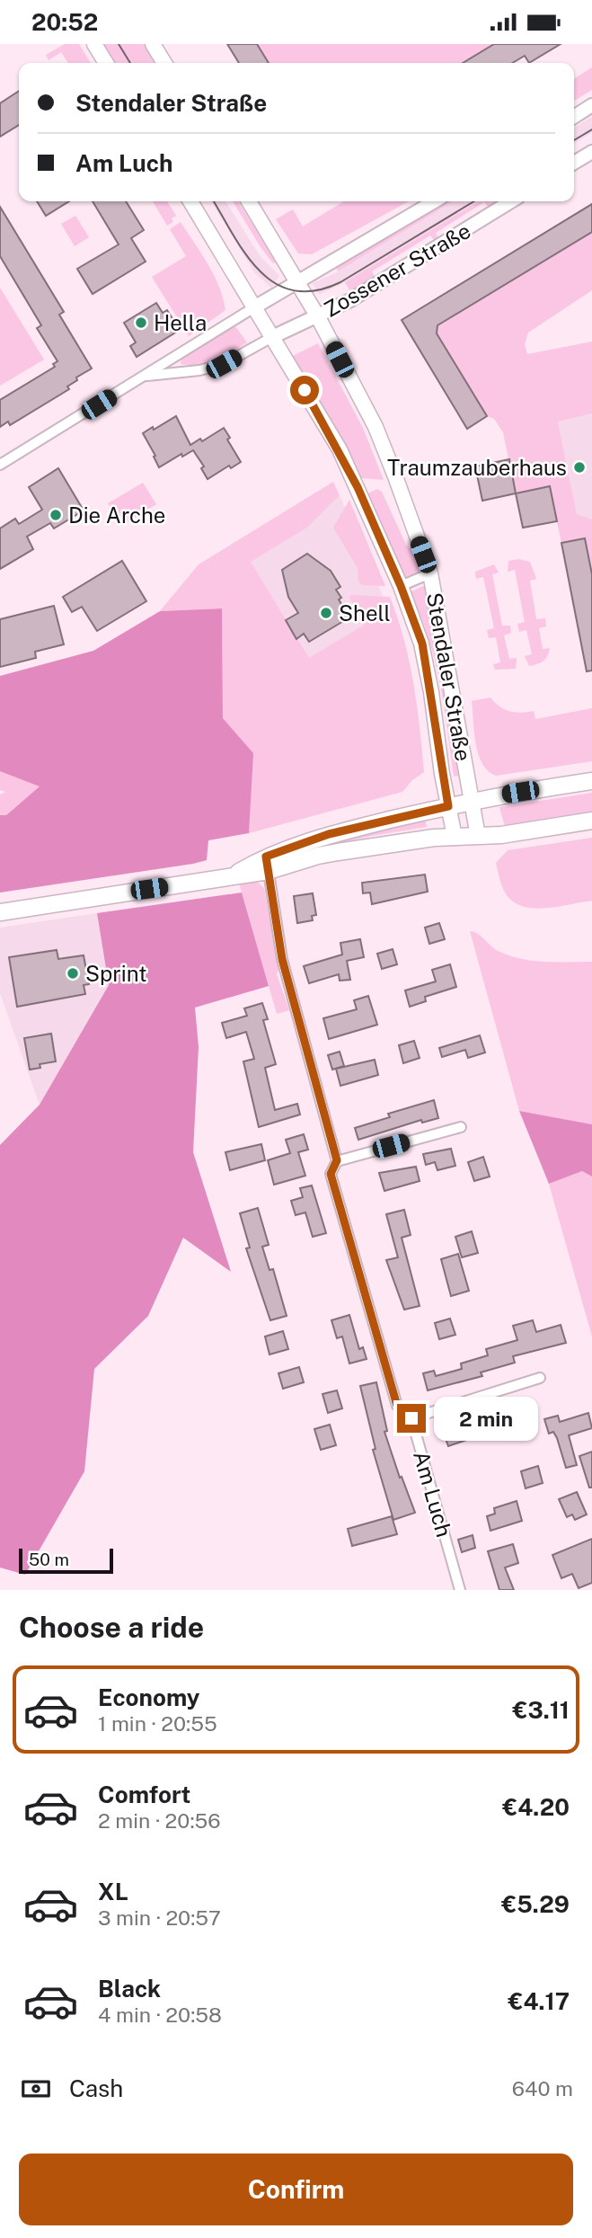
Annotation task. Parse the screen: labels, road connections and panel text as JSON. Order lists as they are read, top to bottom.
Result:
{
  "streets": {
    "main road": ["Stendaler Straße"],
    "street": ["Zossener Straße", "Am Luch"]
  },
  "crossings": [
    ["Zossener Straße", "Stendaler Straße"]
  ],
  "places": [
    "Hella",
    "Traumzauberhaus",
    "Die Arche",
    "Shell",
    "Sprint"
  ],
  "scale_bar": "50 m",
  "page": {
    "status": "20:52",
    "banner": ["Stendaler Straße", "Am Luch"],
    "bubble": "2 min",
    "scale": "50 m",
    "heading": "Choose a ride",
    "list": [
      {
        "name": "Economy",
        "note": "1 min · 20:55",
        "value": "€3.11"
      },
      {
        "name": "Comfort",
        "note": "2 min · 20:56",
        "value": "€4.20"
      },
      {
        "name": "XL",
        "note": "3 min · 20:57",
        "value": "€5.29"
      },
      {
        "name": "Black",
        "note": "4 min · 20:58",
        "value": "€4.17"
      }
    ],
    "pay": ["Cash", "640 m"],
    "buttons": "Confirm"
  }
}
